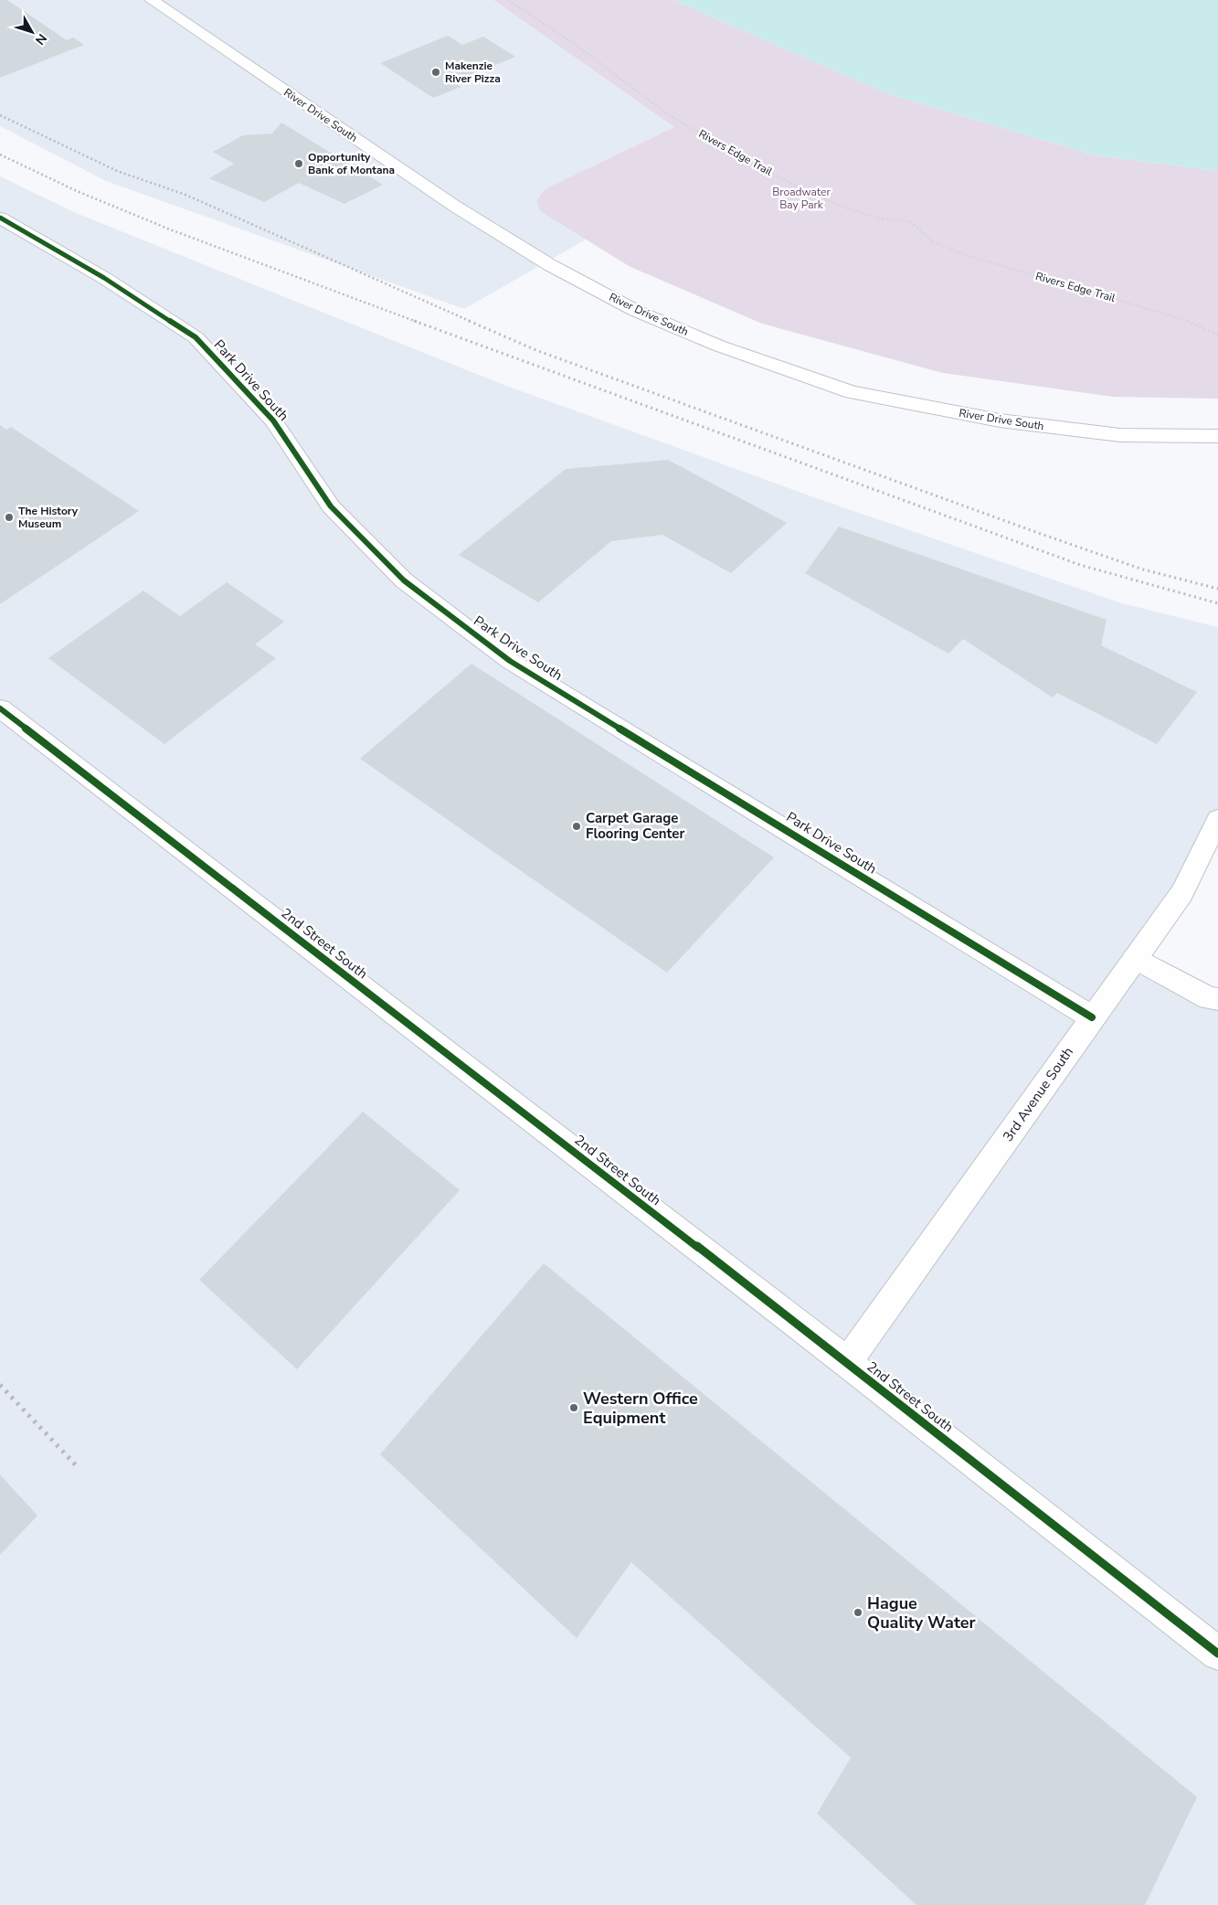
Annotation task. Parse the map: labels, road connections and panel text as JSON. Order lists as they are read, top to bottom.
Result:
{
  "streets": {
    "street": [
      "River Drive South",
      "Park Drive South",
      "2nd Street South",
      "3rd Avenue South"
    ],
    "path": ["Rivers Edge Trail"]
  },
  "crossings": [
    ["Park Drive South", "3rd Avenue South"],
    ["2nd Street South", "3rd Avenue South"]
  ],
  "parks": ["Broadwater Bay Park"],
  "places": [
    "Makenzie River Pizza",
    "Opportunity Bank of Montana",
    "The History Museum",
    "Carpet Garage Flooring Center",
    "Western Office Equipment",
    "Hague Quality Water"
  ],
  "north": "bottom right"
}
